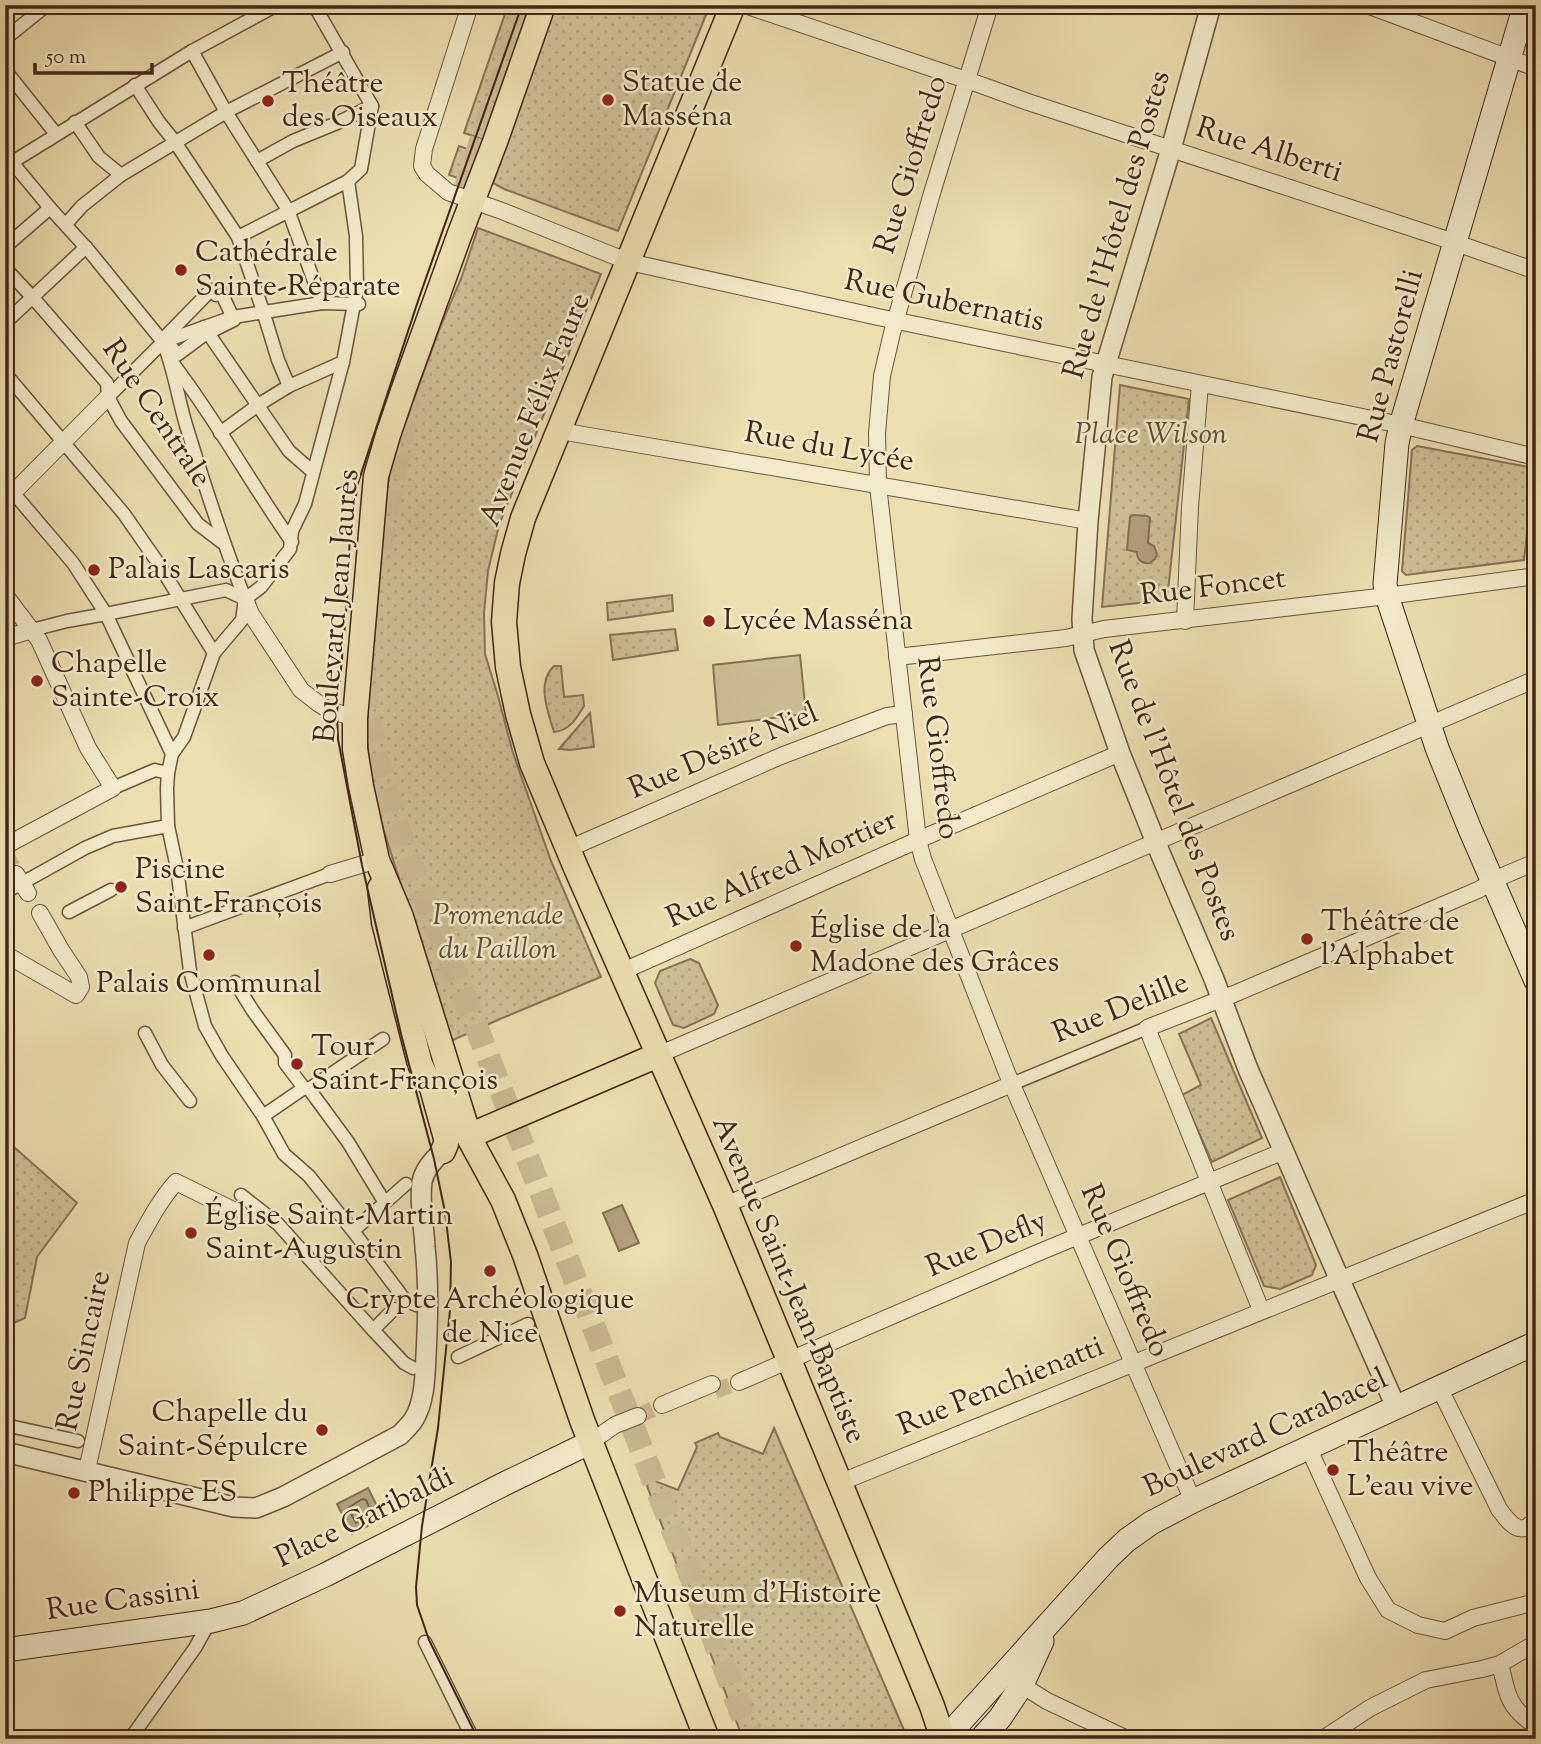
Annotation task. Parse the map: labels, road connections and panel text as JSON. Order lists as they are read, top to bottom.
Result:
{
  "streets": {
    "main road": [
      "Rue Pastorelli",
      "Avenue Félix Faure",
      "Boulevard Jean Jaurès",
      "Avenue Saint-Jean-Baptiste",
      "Boulevard Carabacel",
      "Place Garibaldi",
      "Rue Cassini"
    ],
    "street": [
      "Rue Alberti",
      "Rue Gioffredo",
      "Rue de l'Hôtel des Postes",
      "Rue Gubernatis",
      "Rue Centrale",
      "Rue du Lycée",
      "Rue Foncet",
      "Rue Désiré Niel",
      "Rue Alfred Mortier",
      "Rue Delille",
      "Rue Defly",
      "Rue Sincaire",
      "Rue Penchienatti"
    ]
  },
  "crossings": [
    ["Rue Alberti", "Rue Gioffredo"],
    ["Rue Alberti", "Rue de l'Hôtel des Postes"],
    ["Rue Alberti", "Rue Pastorelli"],
    ["Rue Gioffredo", "Rue Gubernatis"],
    ["Rue Gioffredo", "Rue du Lycée"],
    ["Rue Gioffredo", "Rue Foncet"],
    ["Rue Gioffredo", "Rue Désiré Niel"],
    ["Rue Gioffredo", "Rue Alfred Mortier"],
    ["Rue Gioffredo", "Rue Delille"],
    ["Rue Gioffredo", "Rue Defly"],
    ["Rue Gioffredo", "Rue Penchienatti"],
    ["Rue Gioffredo", "Boulevard Carabacel"],
    ["Rue de l'Hôtel des Postes", "Rue Gubernatis"],
    ["Rue de l'Hôtel des Postes", "Rue du Lycée"],
    ["Rue de l'Hôtel des Postes", "Rue Foncet"],
    ["Rue de l'Hôtel des Postes", "Rue Alfred Mortier"],
    ["Rue de l'Hôtel des Postes", "Rue Delille"],
    ["Rue de l'Hôtel des Postes", "Rue Defly"],
    ["Rue de l'Hôtel des Postes", "Rue Penchienatti"],
    ["Rue de l'Hôtel des Postes", "Boulevard Carabacel"],
    ["Rue Gubernatis", "Rue Pastorelli"],
    ["Rue Gubernatis", "Avenue Félix Faure"],
    ["Rue Gubernatis", "Boulevard Jean Jaurès"],
    ["Rue Pastorelli", "Rue Foncet"],
    ["Rue Pastorelli", "Rue Delille"],
    ["Avenue Félix Faure", "Rue du Lycée"],
    ["Avenue Félix Faure", "Rue Désiré Niel"],
    ["Avenue Félix Faure", "Avenue Saint-Jean-Baptiste"],
    ["Rue Centrale", "Boulevard Jean Jaurès"],
    ["Boulevard Jean Jaurès", "Place Garibaldi"],
    ["Rue Désiré Niel", "Avenue Saint-Jean-Baptiste"],
    ["Rue Alfred Mortier", "Avenue Saint-Jean-Baptiste"],
    ["Rue Delille", "Avenue Saint-Jean-Baptiste"],
    ["Rue Defly", "Avenue Saint-Jean-Baptiste"],
    ["Avenue Saint-Jean-Baptiste", "Rue Penchienatti"],
    ["Avenue Saint-Jean-Baptiste", "Boulevard Carabacel"],
    ["Rue Sincaire", "Place Garibaldi"],
    ["Place Garibaldi", "Rue Cassini"]
  ],
  "parks": ["Place Wilson", "Promenade du Paillon"],
  "places": [
    "Statue de Masséna",
    "Théâtre des Oiseaux",
    "Cathédrale Sainte-Réparate",
    "Palais Lascaris",
    "Lycée Masséna",
    "Chapelle Sainte-Croix",
    "Piscine Saint-François",
    "Théâtre de l'Alphabet",
    "Église de la Madone des Grâces",
    "Palais Communal",
    "Tour Saint-François",
    "Église Saint-Martin Saint-Augustin",
    "Crypte Archéologique de Nice",
    "Chapelle du Saint-Sépulcre",
    "Théâtre L'eau vive",
    "Philippe ES",
    "Museum d'Histoire Naturelle"
  ],
  "scale_bar": "50 m"
}
